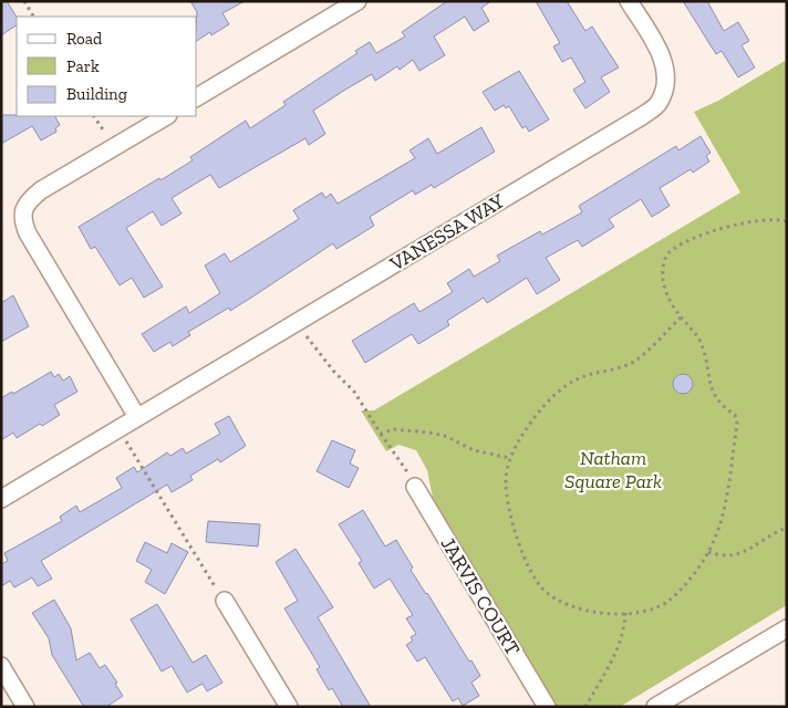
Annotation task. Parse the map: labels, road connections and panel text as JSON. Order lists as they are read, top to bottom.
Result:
{
  "streets": {
    "street": ["VANESSA WAY", "JARVIS COURT"]
  },
  "parks": ["Natham Square Park"],
  "legend": ["Road", "Park", "Building"]
}
